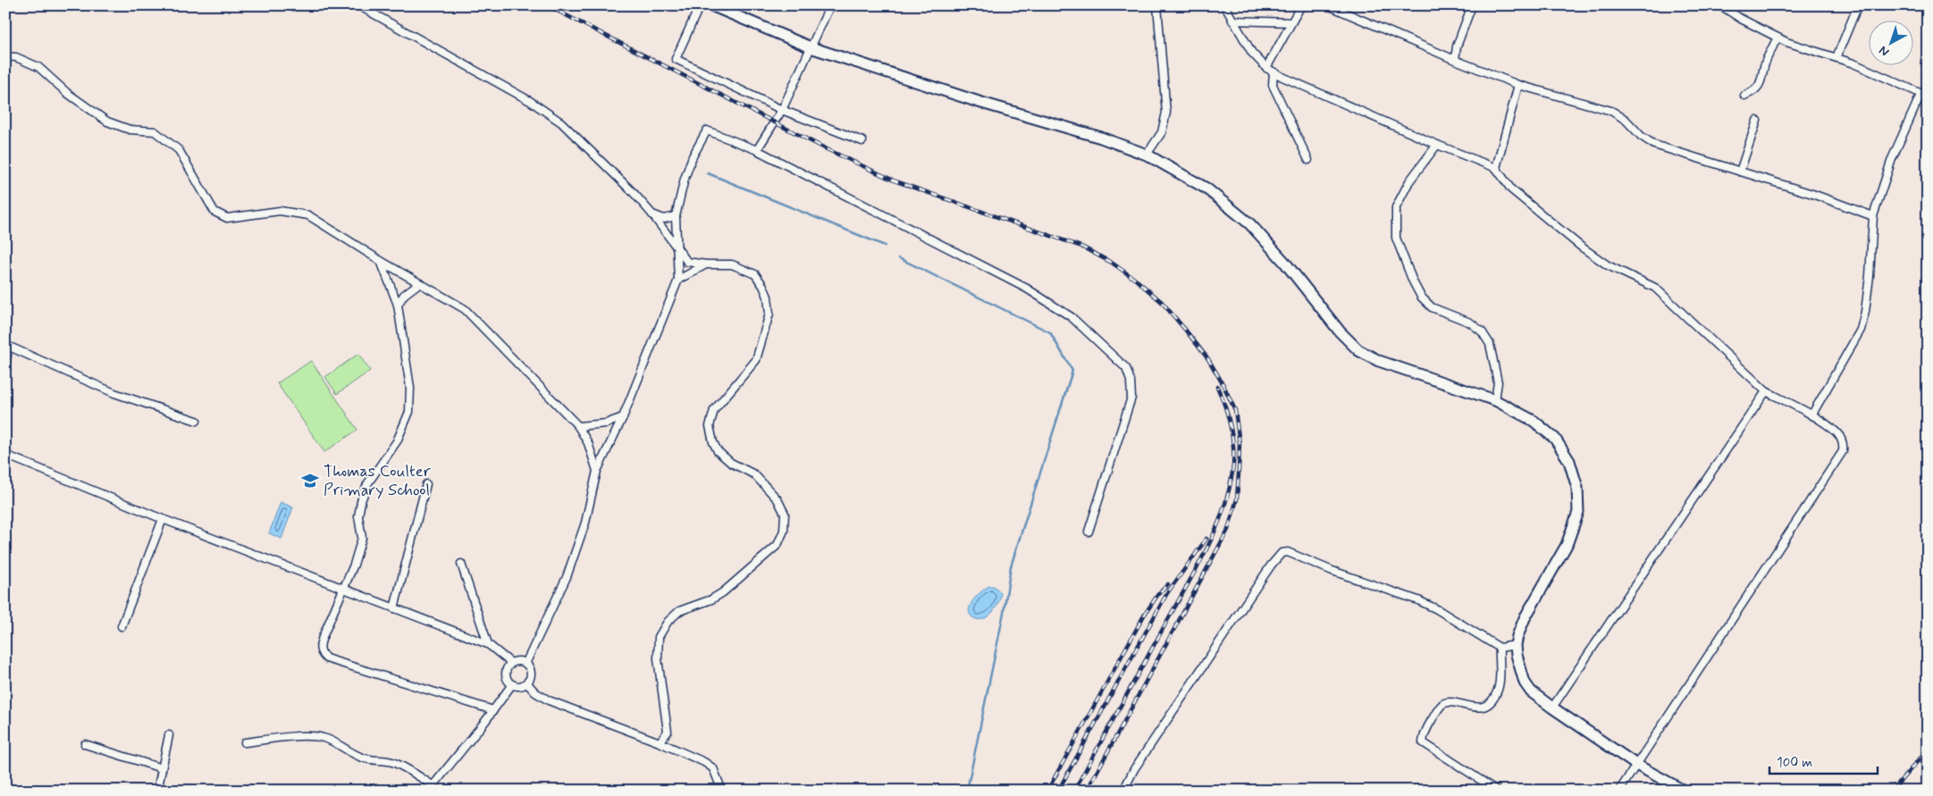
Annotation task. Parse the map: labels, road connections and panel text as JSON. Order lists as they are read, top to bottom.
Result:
{
  "places": {
    "school or university": ["Thomas Coulter Primary School"]
  },
  "scale_bar": "100 m",
  "north": "bottom left"
}
